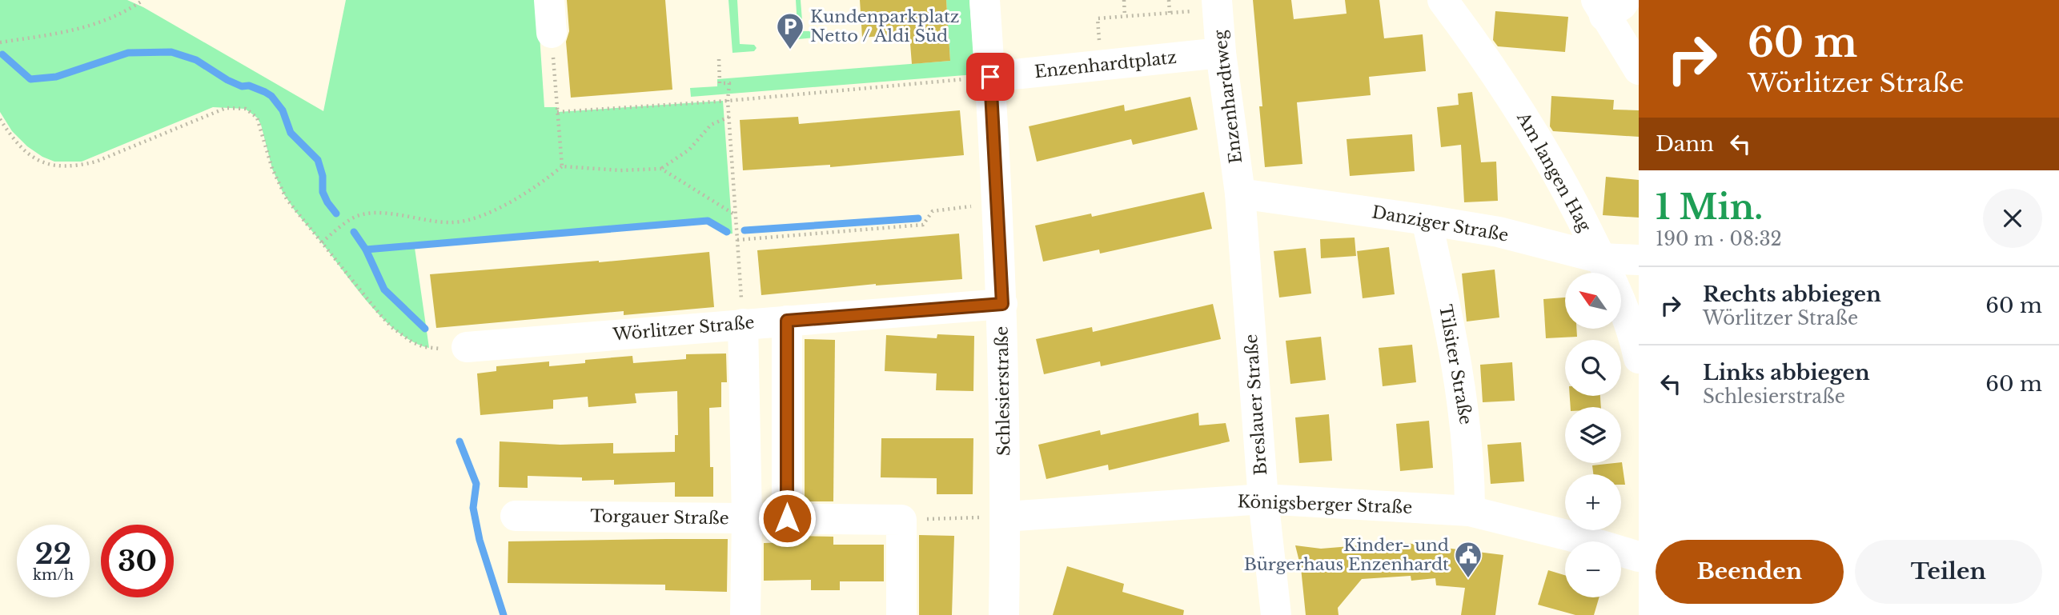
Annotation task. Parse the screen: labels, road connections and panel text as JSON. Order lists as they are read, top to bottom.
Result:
{
  "streets": {
    "street": [
      "Enzenhardtplatz",
      "Enzenhardtweg",
      "Am langen Hag",
      "Danziger Straße",
      "Wörlitzer Straße",
      "Tilsiter Straße",
      "Schlesierstraße",
      "Breslauer Straße",
      "Königsberger Straße",
      "Torgauer Straße"
    ]
  },
  "crossings": [
    ["Enzenhardtplatz", "Enzenhardtweg"],
    ["Enzenhardtplatz", "Schlesierstraße"],
    ["Enzenhardtweg", "Danziger Straße"],
    ["Enzenhardtweg", "Breslauer Straße"],
    ["Am langen Hag", "Danziger Straße"],
    ["Danziger Straße", "Tilsiter Straße"],
    ["Danziger Straße", "Breslauer Straße"],
    ["Wörlitzer Straße", "Schlesierstraße"],
    ["Tilsiter Straße", "Königsberger Straße"],
    ["Schlesierstraße", "Königsberger Straße"],
    ["Breslauer Straße", "Königsberger Straße"]
  ],
  "places": {
    "parking": ["Kundenparkplatz Netto / Aldi Süd"],
    "public building": ["Kinder- und Bürgerhaus Enzenhardt"]
  },
  "north": "top left",
  "page": {
    "turn": ["60 m", "Wörlitzer Straße"],
    "then": "Dann",
    "heading": ["1 Min.", "190 m · 08:32"],
    "list": [
      {
        "name": "Rechts abbiegen",
        "note": "Wörlitzer Straße",
        "value": "60 m"
      },
      {
        "name": "Links abbiegen",
        "note": "Schlesierstraße",
        "value": "60 m"
      }
    ],
    "map_buttons": ["+", "−"],
    "speed": "22 km/h",
    "limit": "30",
    "buttons": ["Beenden", "Teilen"]
  }
}
